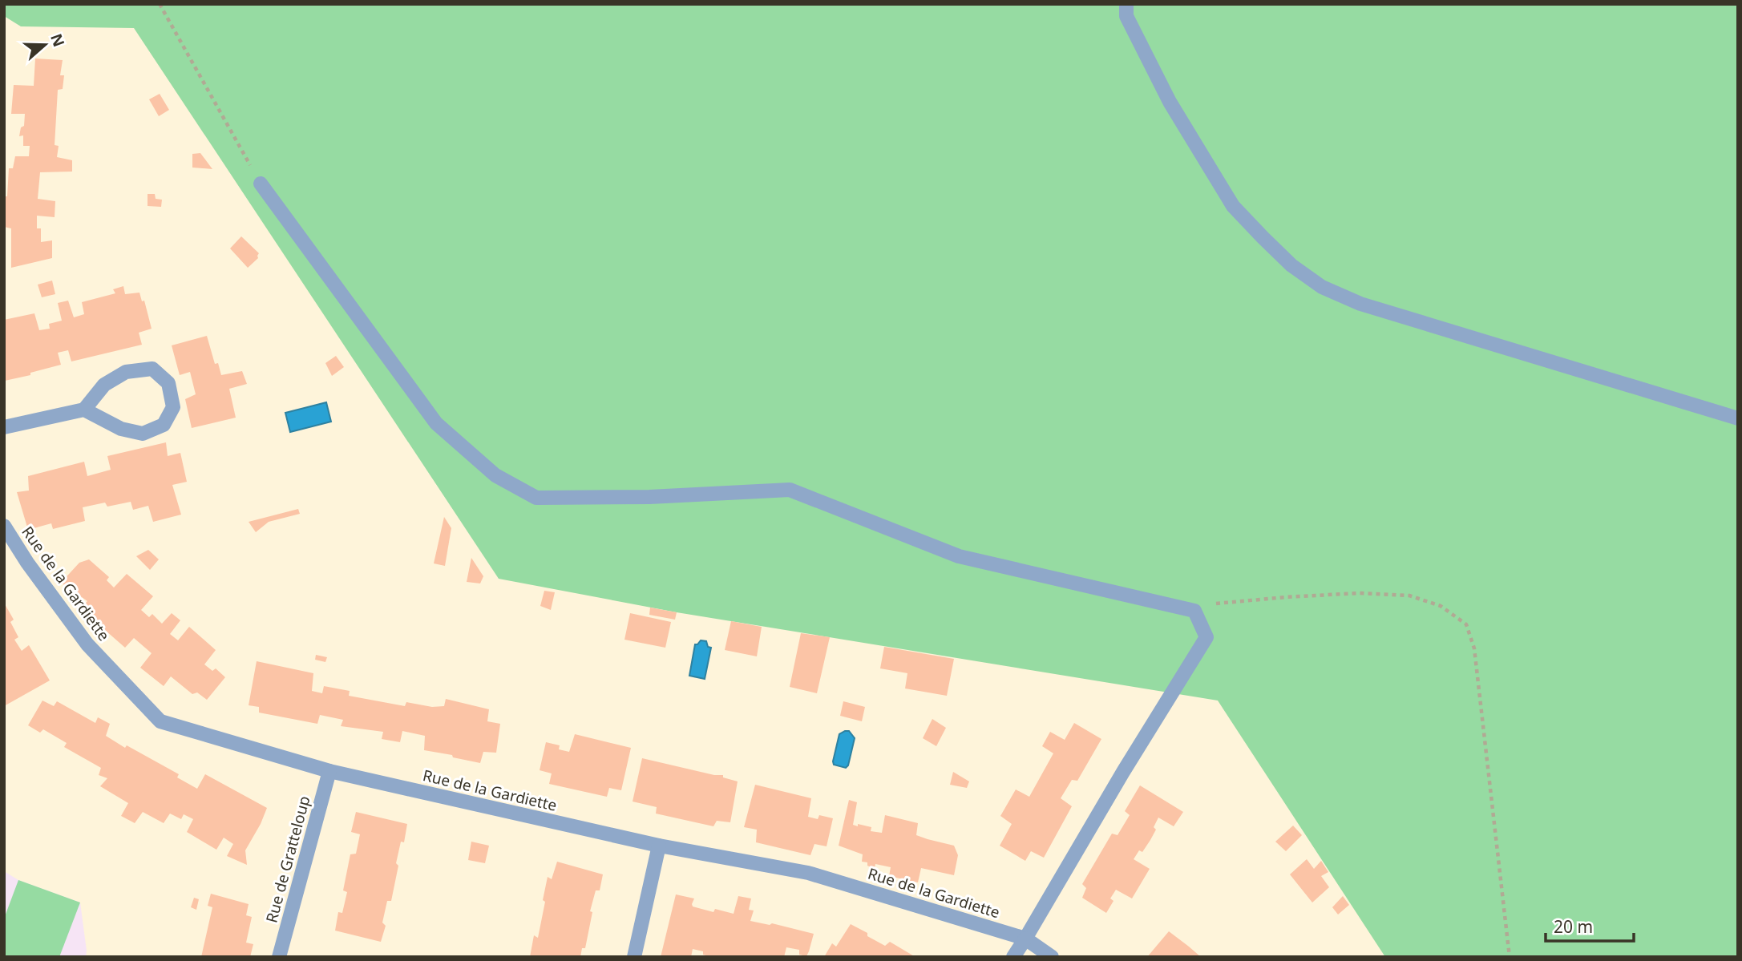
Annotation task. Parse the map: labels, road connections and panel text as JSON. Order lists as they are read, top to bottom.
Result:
{
  "streets": {
    "street": ["Rue de la Gardiette", "Rue de Gratteloup"]
  },
  "crossings": [
    ["Rue de la Gardiette", "Rue de Gratteloup"]
  ],
  "scale_bar": "20 m",
  "north": "right"
}
